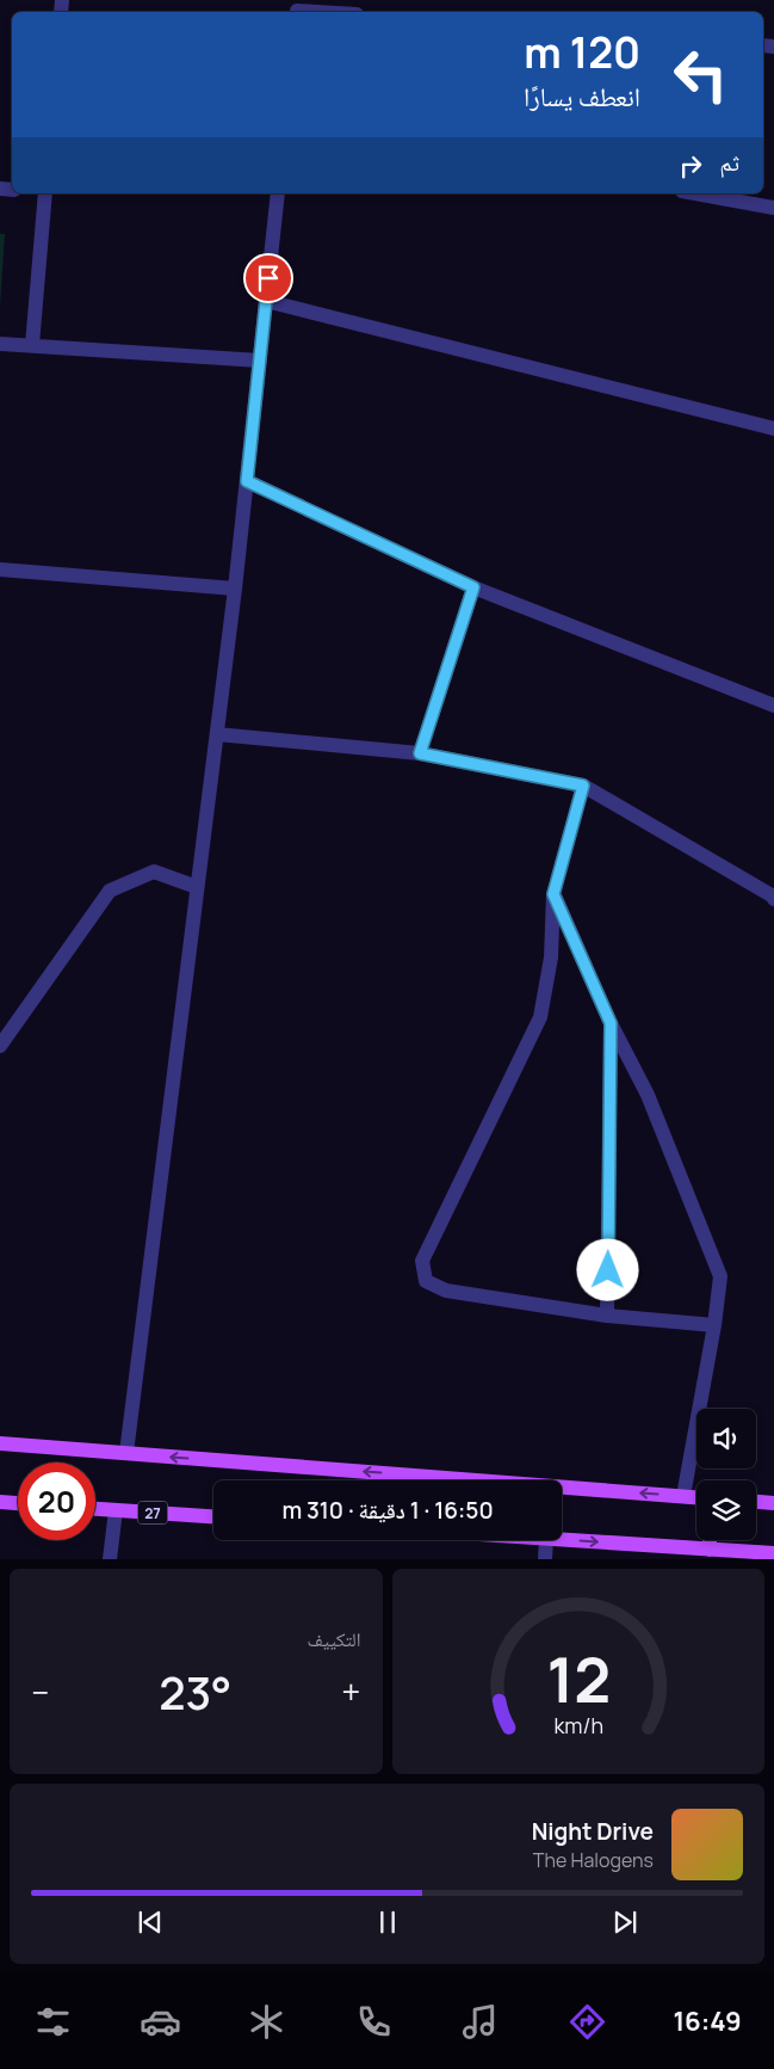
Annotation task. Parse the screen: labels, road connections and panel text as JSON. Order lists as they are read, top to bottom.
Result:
{
  "streets": {
    "main road": ["27"]
  },
  "page": {
    "turn": ["120 m", "انعطف يسارًا"],
    "then": "ثم",
    "limit": "20",
    "trip": "16:50 · 1 دقيقة · 310 m",
    "tile": "التكييف",
    "heat": ["−", "23°", "+"],
    "song": ["Night Drive", "The Halogens"],
    "tabs": "16:49",
    "gauge": ["12", "km/h"]
  }
}
